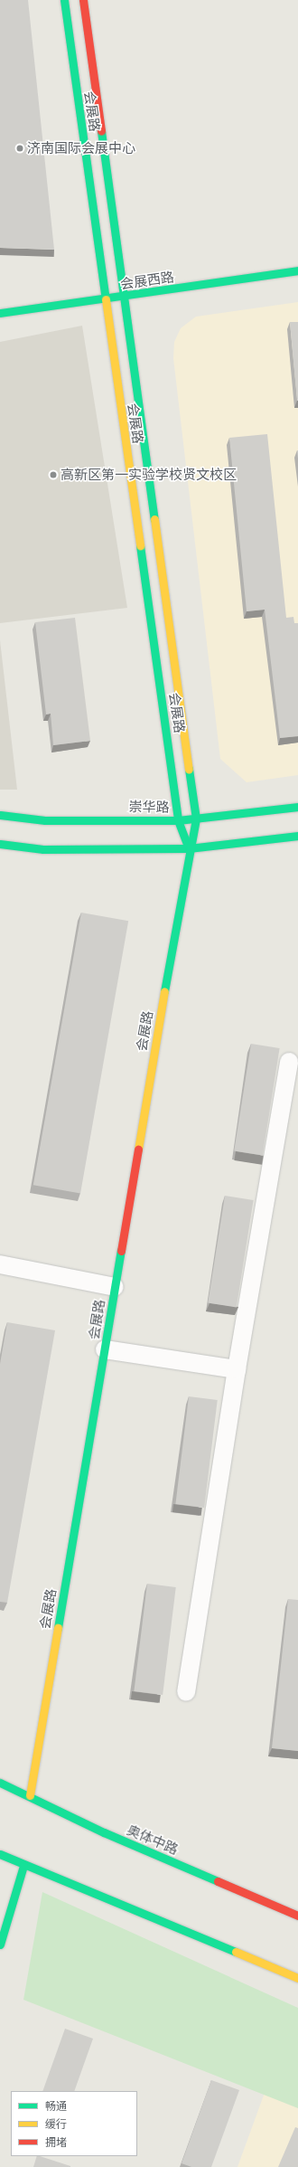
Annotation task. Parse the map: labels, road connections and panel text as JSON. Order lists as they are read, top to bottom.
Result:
{
  "streets": {
    "street": [
      "会展路",
      "会展西路",
      "崇华路",
      "奥体中路"
    ]
  },
  "crossings": [
    ["会展路", "会展西路"],
    ["会展路", "崇华路"],
    ["会展路", "奥体中路"]
  ],
  "places": ["济南国际会展中心", "高新区第一实验学校贤文校区"],
  "legend": ["畅通", "缓行", "拥堵"]
}
